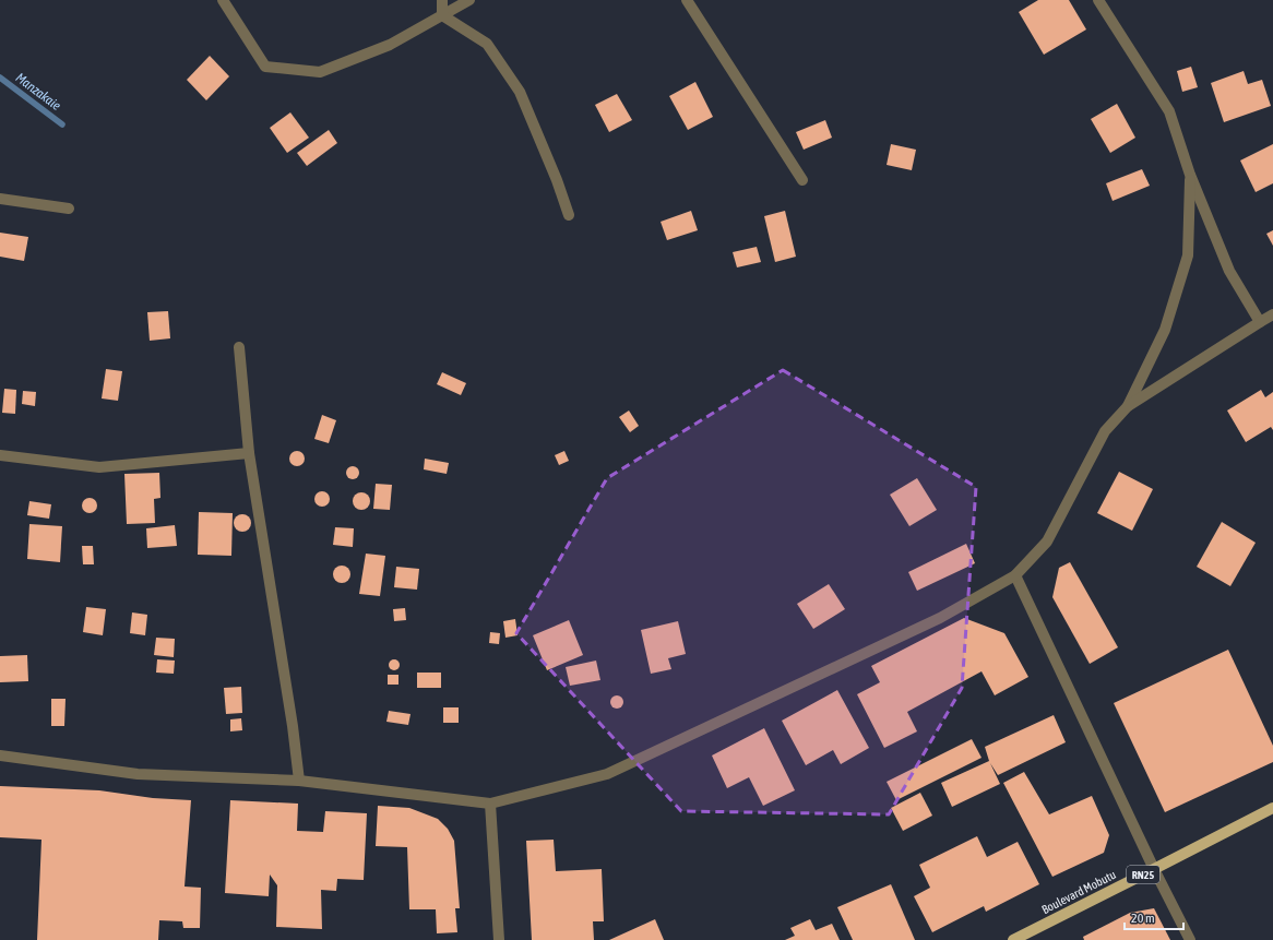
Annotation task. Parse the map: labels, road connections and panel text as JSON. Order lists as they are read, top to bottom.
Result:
{
  "streets": {
    "main road": ["RN25", "Boulevard Mobutu"]
  },
  "water": ["Manzakaie"],
  "scale_bar": "20 m"
}
